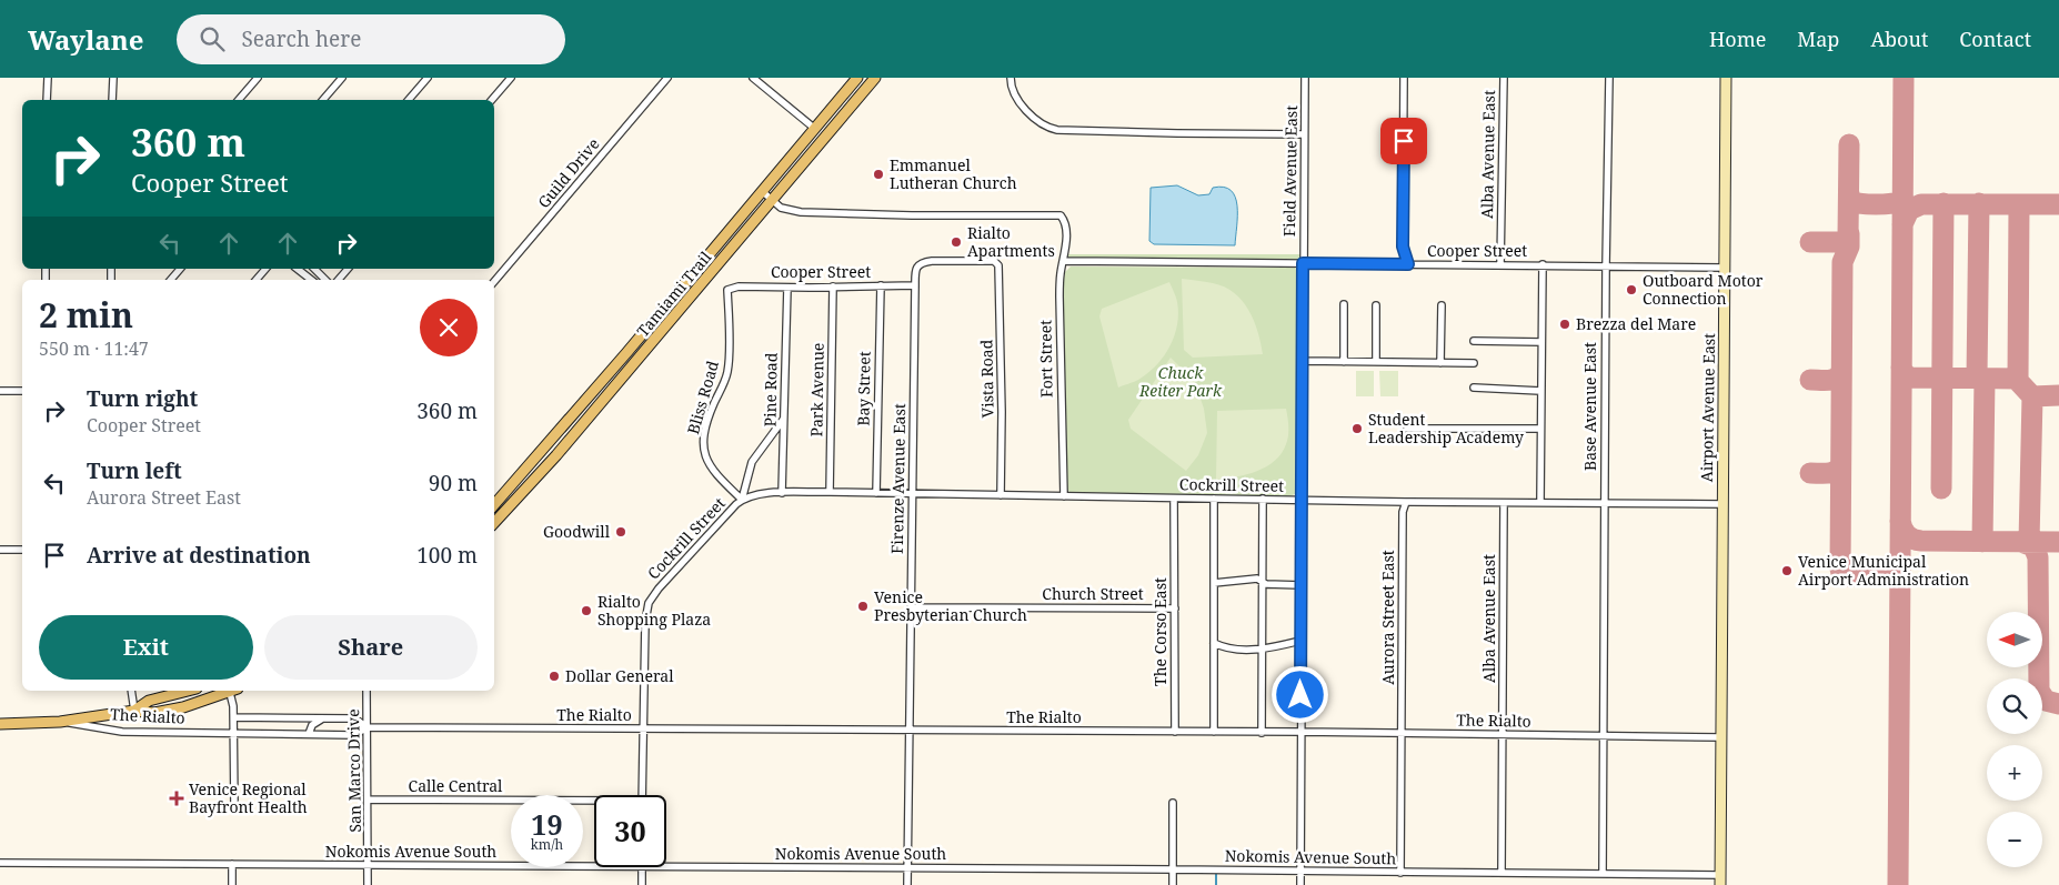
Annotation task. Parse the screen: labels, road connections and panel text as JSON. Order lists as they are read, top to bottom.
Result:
{
  "streets": {
    "main road": ["Tamiami Trail"],
    "street": [
      "Alba Avenue East",
      "Field Avenue East",
      "Guild Drive",
      "Cooper Street",
      "Fort Street",
      "Vista Road",
      "Bay Street",
      "Pine Road",
      "Park Avenue",
      "Bliss Road",
      "Base Avenue East",
      "Airport Avenue East",
      "Firenze Avenue East",
      "Cockrill Street",
      "Church Street",
      "Aurora Street East",
      "The Corso East",
      "The Rialto",
      "San Marco Drive",
      "Calle Central",
      "Nokomis Avenue South"
    ]
  },
  "crossings": [
    ["Alba Avenue East", "Cooper Street"],
    ["Alba Avenue East", "Cockrill Street"],
    ["Alba Avenue East", "The Rialto"],
    ["Alba Avenue East", "Nokomis Avenue South"],
    ["Field Avenue East", "Cooper Street"],
    ["Field Avenue East", "Cockrill Street"],
    ["Field Avenue East", "The Rialto"],
    ["Field Avenue East", "Nokomis Avenue South"],
    ["Cooper Street", "Fort Street"],
    ["Cooper Street", "Bay Street"],
    ["Cooper Street", "Pine Road"],
    ["Cooper Street", "Park Avenue"],
    ["Cooper Street", "Bliss Road"],
    ["Cooper Street", "Base Avenue East"],
    ["Cooper Street", "Airport Avenue East"],
    ["Cooper Street", "Firenze Avenue East"],
    ["Tamiami Trail", "Fort Street"],
    ["Fort Street", "Cockrill Street"],
    ["Vista Road", "Firenze Avenue East"],
    ["Vista Road", "Cockrill Street"],
    ["Bay Street", "Cockrill Street"],
    ["Pine Road", "Cockrill Street"],
    ["Park Avenue", "Cockrill Street"],
    ["Bliss Road", "Cockrill Street"],
    ["Base Avenue East", "Cockrill Street"],
    ["Base Avenue East", "The Rialto"],
    ["Base Avenue East", "Nokomis Avenue South"],
    ["Airport Avenue East", "Cockrill Street"],
    ["Airport Avenue East", "The Rialto"],
    ["Airport Avenue East", "Nokomis Avenue South"],
    ["Firenze Avenue East", "Cockrill Street"],
    ["Firenze Avenue East", "Church Street"],
    ["Firenze Avenue East", "The Rialto"],
    ["Firenze Avenue East", "Nokomis Avenue South"],
    ["Cockrill Street", "Aurora Street East"],
    ["Cockrill Street", "The Corso East"],
    ["Cockrill Street", "The Rialto"],
    ["Church Street", "The Corso East"],
    ["Aurora Street East", "The Rialto"],
    ["Aurora Street East", "Nokomis Avenue South"],
    ["The Corso East", "The Rialto"],
    ["The Rialto", "San Marco Drive"],
    ["San Marco Drive", "Calle Central"],
    ["San Marco Drive", "Nokomis Avenue South"]
  ],
  "parks": ["Chuck Reiter Park"],
  "places": {
    "other": [
      "Emmanuel Lutheran Church",
      "Rialto Apartments",
      "Outboard Motor Connection",
      "Brezza del Mare",
      "Student Leadership Academy",
      "Goodwill",
      "Venice Municipal Airport Administration",
      "Venice Presbyterian Church",
      "Rialto Shopping Plaza",
      "Dollar General"
    ],
    "health": ["Venice Regional Bayfront Health"]
  },
  "north": "left",
  "page": {
    "header": "Waylane",
    "search": "Search here",
    "nav": [
      "Home",
      "Map",
      "About",
      "Contact"
    ],
    "turn": ["360 m", "Cooper Street"],
    "heading": ["2 min", "550 m · 11:47"],
    "list": [
      {
        "name": "Turn right",
        "note": "Cooper Street",
        "value": "360 m"
      },
      {
        "name": "Turn left",
        "note": "Aurora Street East",
        "value": "90 m"
      },
      {
        "name": "Arrive at destination",
        "value": "100 m"
      }
    ],
    "buttons": ["Exit", "Share"],
    "map_buttons": ["+", "−"],
    "speed": "19 km/h",
    "limit": "30"
  }
}
